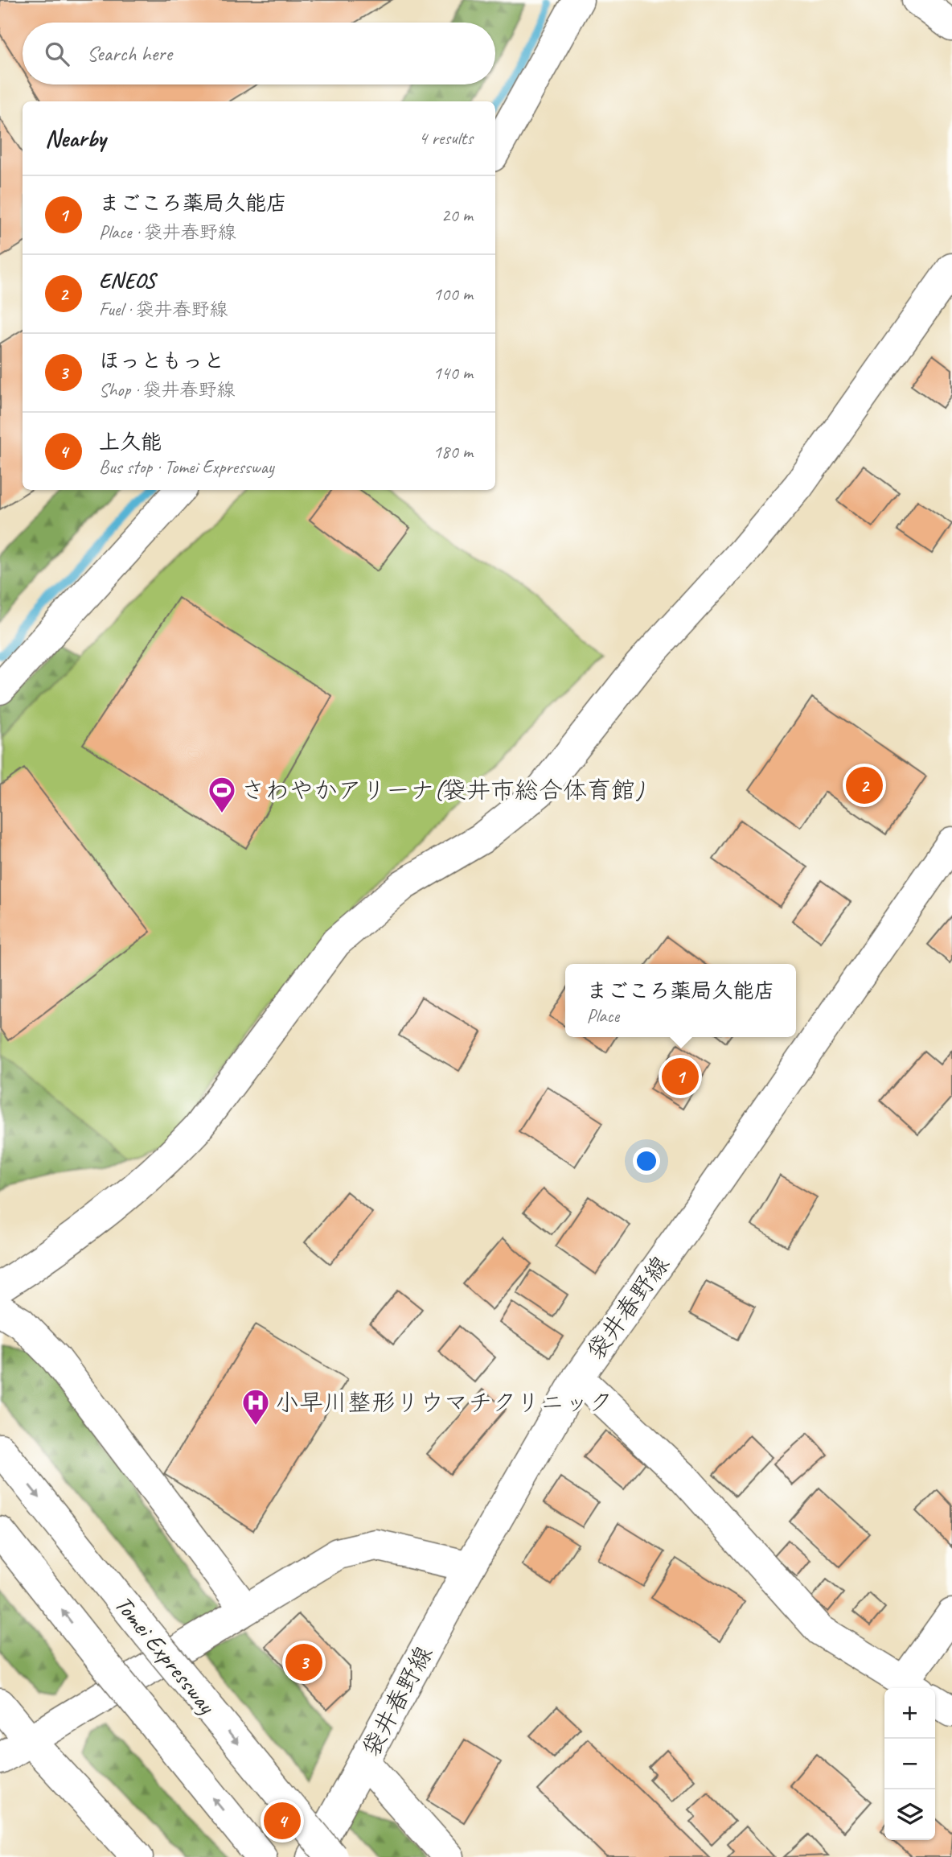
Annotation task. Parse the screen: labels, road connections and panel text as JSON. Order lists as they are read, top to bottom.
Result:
{
  "streets": {
    "main road": ["袋井春野線", "Tomei Expressway"]
  },
  "places": {
    "sports": ["さわやかアリーナ(袋井市総合体育館)"],
    "hospital": ["小早川整形リウマチクリニック"]
  },
  "page": {
    "search": "Search here",
    "heading": ["Nearby", "4 results"],
    "list": [
      {
        "mark": "1",
        "name": "まごころ薬局久能店",
        "note": "Place · 袋井春野線",
        "value": "20 m"
      },
      {
        "mark": "2",
        "name": "ENEOS",
        "note": "Fuel · 袋井春野線",
        "value": "100 m"
      },
      {
        "mark": "3",
        "name": "ほっともっと",
        "note": "Shop · 袋井春野線",
        "value": "140 m"
      },
      {
        "mark": "4",
        "name": "上久能",
        "note": "Bus stop · Tomei Expressway",
        "value": "180 m"
      }
    ],
    "pins": [
      "2",
      "1",
      "3",
      "4"
    ],
    "popup": ["まごころ薬局久能店", "Place"],
    "map_buttons": ["+", "−"]
  }
}
